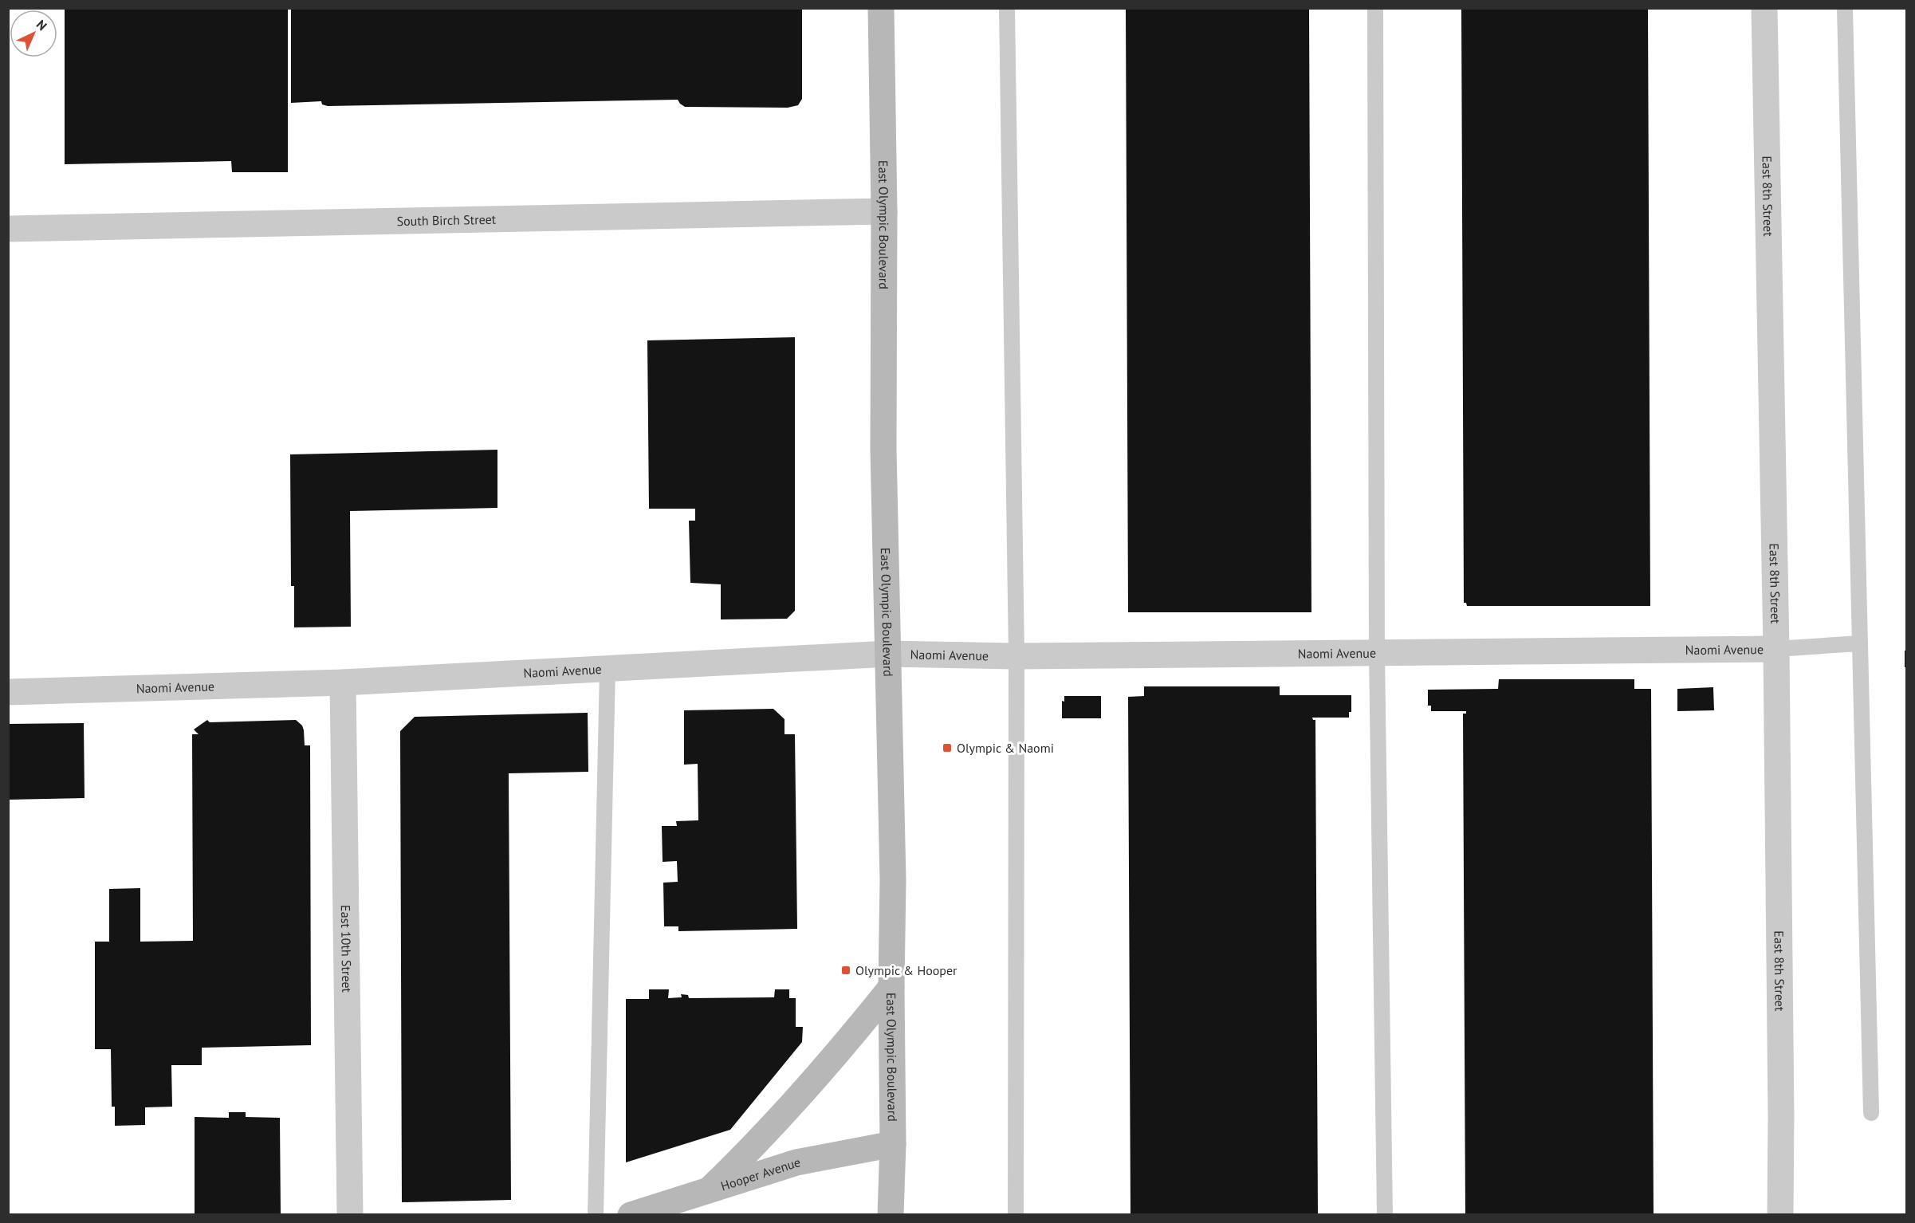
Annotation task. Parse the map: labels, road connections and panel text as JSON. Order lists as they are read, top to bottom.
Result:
{
  "streets": {
    "main road": ["East Olympic Boulevard", "Hooper Avenue"],
    "street": [
      "East 8th Street",
      "South Birch Street",
      "Naomi Avenue",
      "East 10th Street"
    ]
  },
  "crossings": [
    ["East 8th Street", "Naomi Avenue"],
    ["South Birch Street", "East Olympic Boulevard"],
    ["East Olympic Boulevard", "Naomi Avenue"],
    ["East Olympic Boulevard", "Hooper Avenue"],
    ["Naomi Avenue", "East 10th Street"]
  ],
  "places": {
    "transit": ["Olympic & Naomi", "Olympic & Hooper"]
  },
  "north": "top right"
}
